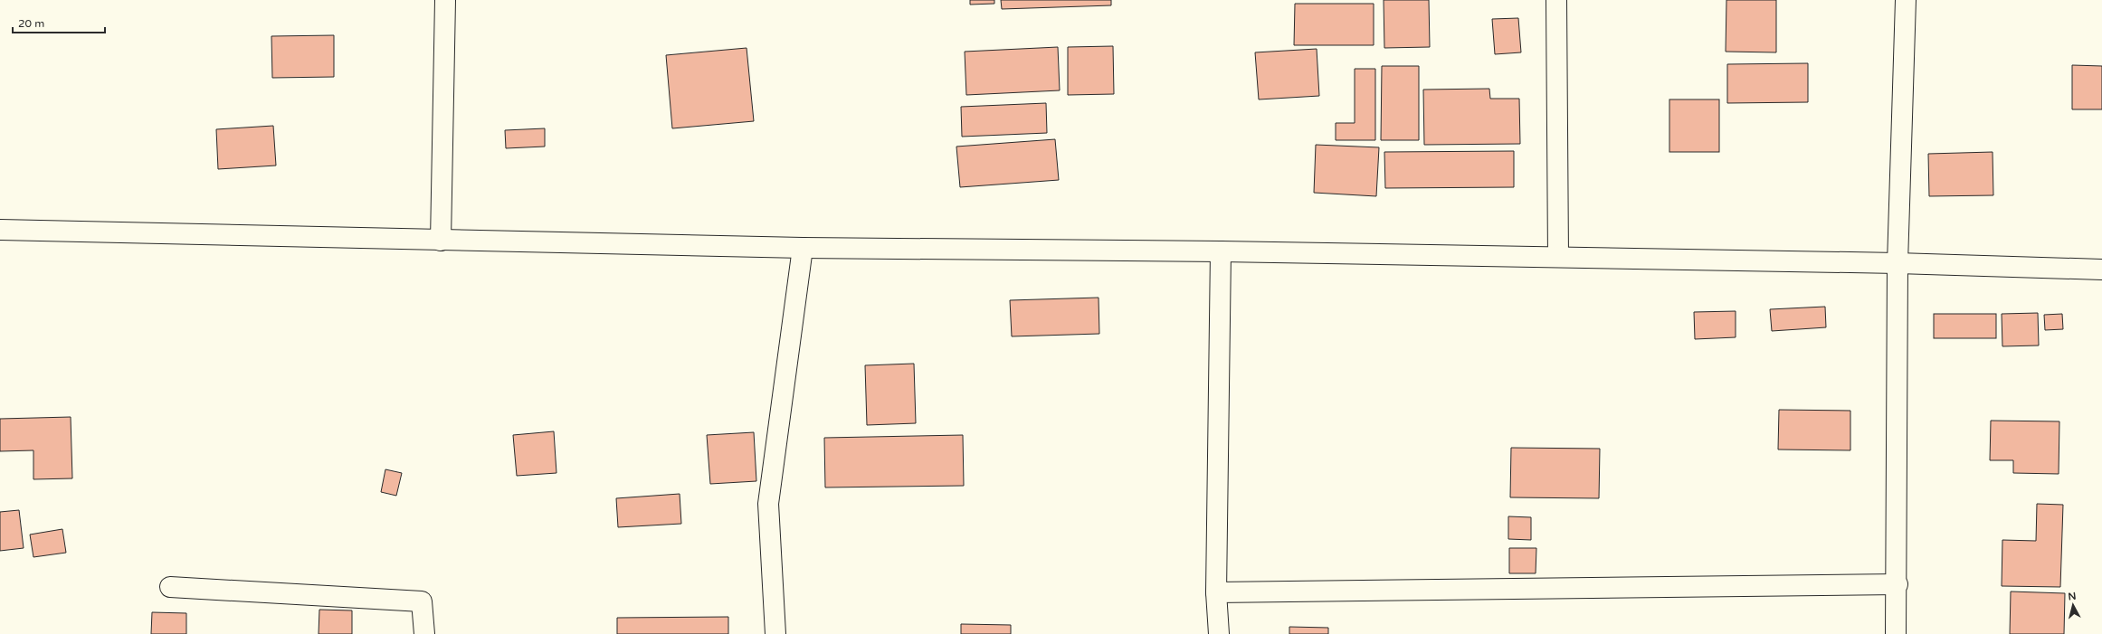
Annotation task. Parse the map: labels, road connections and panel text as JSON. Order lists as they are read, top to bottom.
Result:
{
  "scale_bar": "20 m",
  "north": "top"
}
